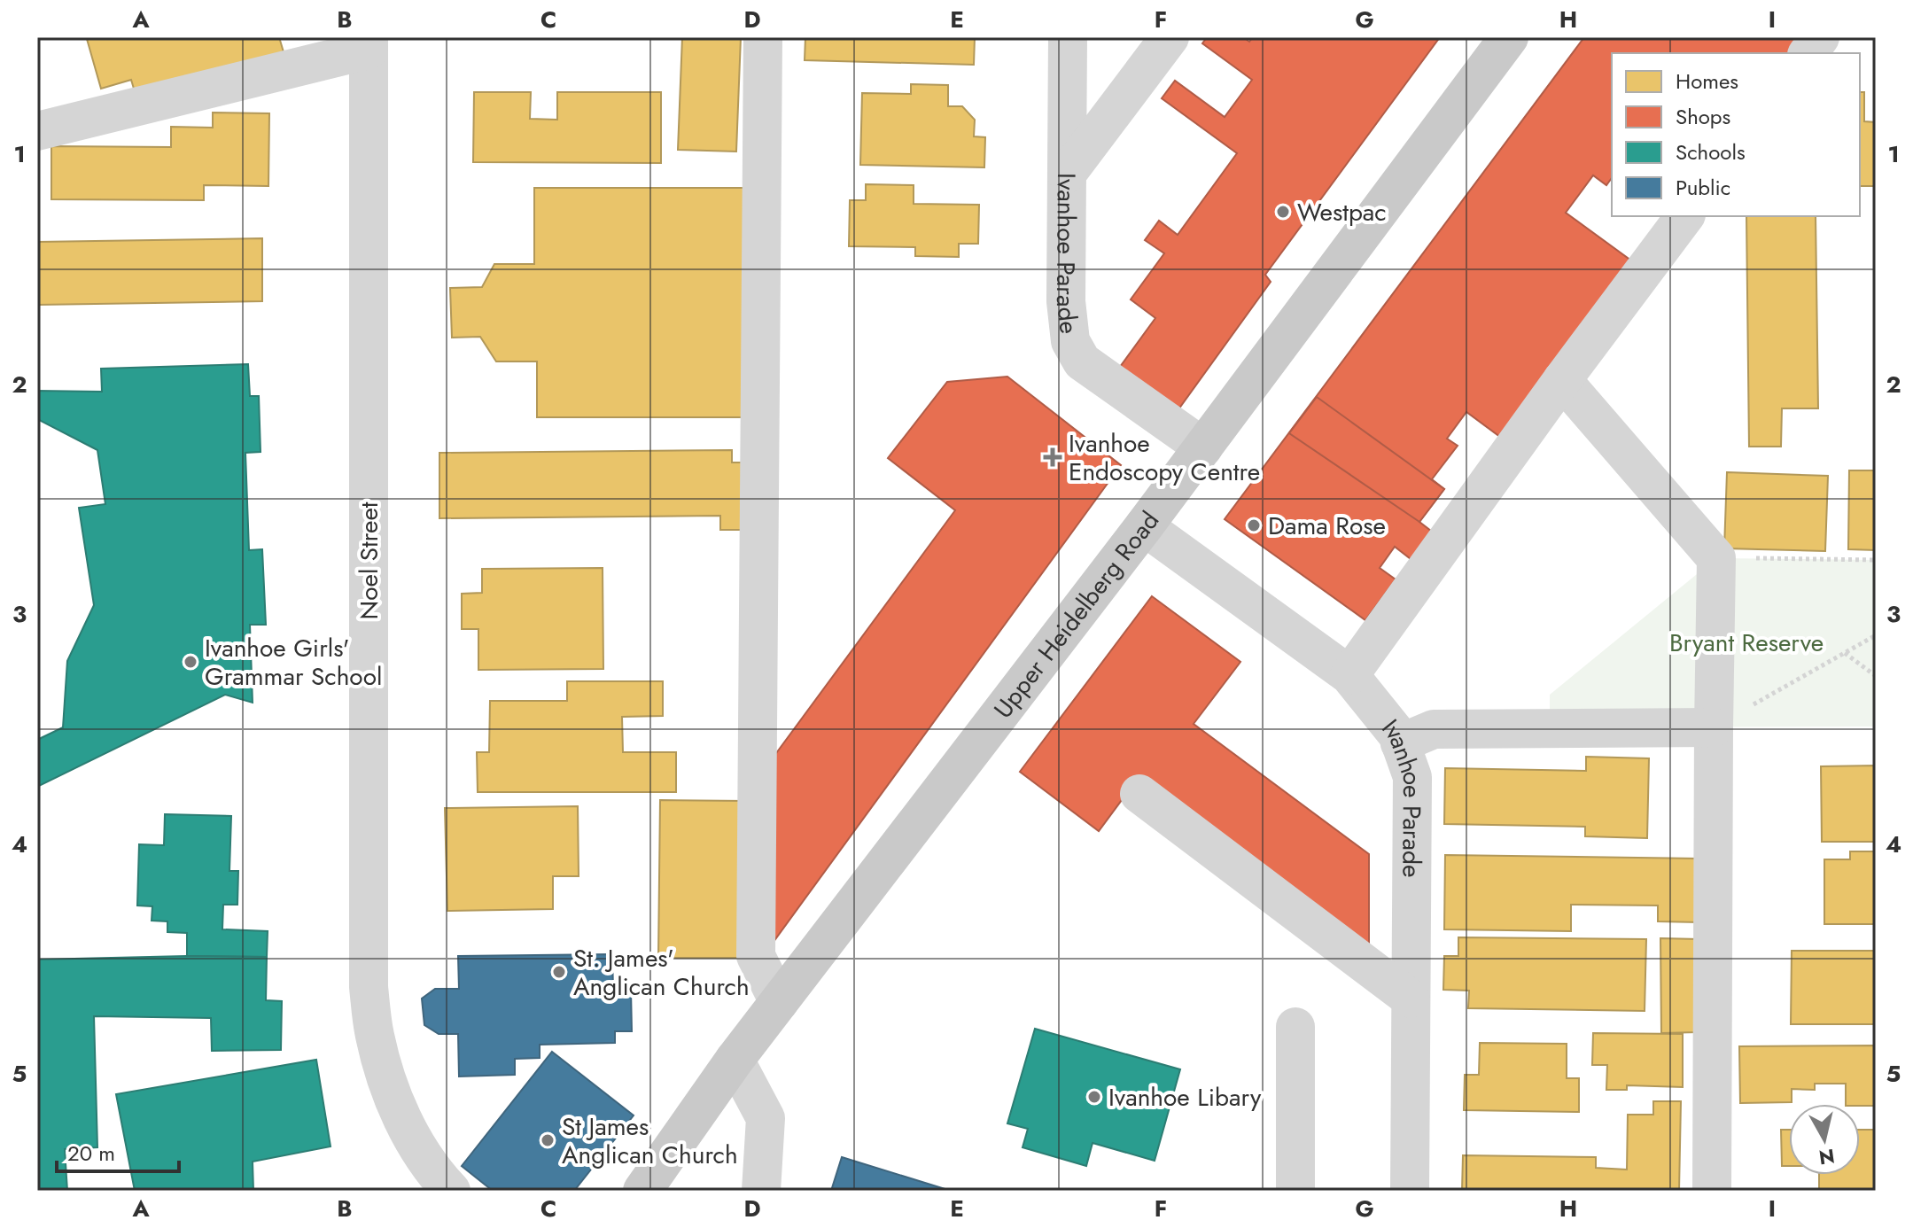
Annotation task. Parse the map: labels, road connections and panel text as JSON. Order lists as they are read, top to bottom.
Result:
{
  "streets": {
    "main road": ["Upper Heidelberg Road"],
    "street": ["Ivanhoe Parade", "Noel Street"]
  },
  "crossings": [
    ["Ivanhoe Parade", "Upper Heidelberg Road"]
  ],
  "parks": ["Bryant Reserve"],
  "places": {
    "other": [
      "Westpac",
      "Dama Rose",
      "Ivanhoe Girls' Grammar School",
      "St. James' Anglican Church",
      "Ivanhoe Libary",
      "St James Anglican Church"
    ],
    "health": ["Ivanhoe Endoscopy Centre"]
  },
  "legend": [
    "Homes",
    "Shops",
    "Schools",
    "Public"
  ],
  "scale_bar": "20 m",
  "north": "bottom",
  "grid": {
    "columns": [
      "A",
      "B",
      "C",
      "D",
      "E",
      "F",
      "G",
      "H",
      "I"
    ],
    "rows": [
      "1",
      "2",
      "3",
      "4",
      "5"
    ]
  }
}
